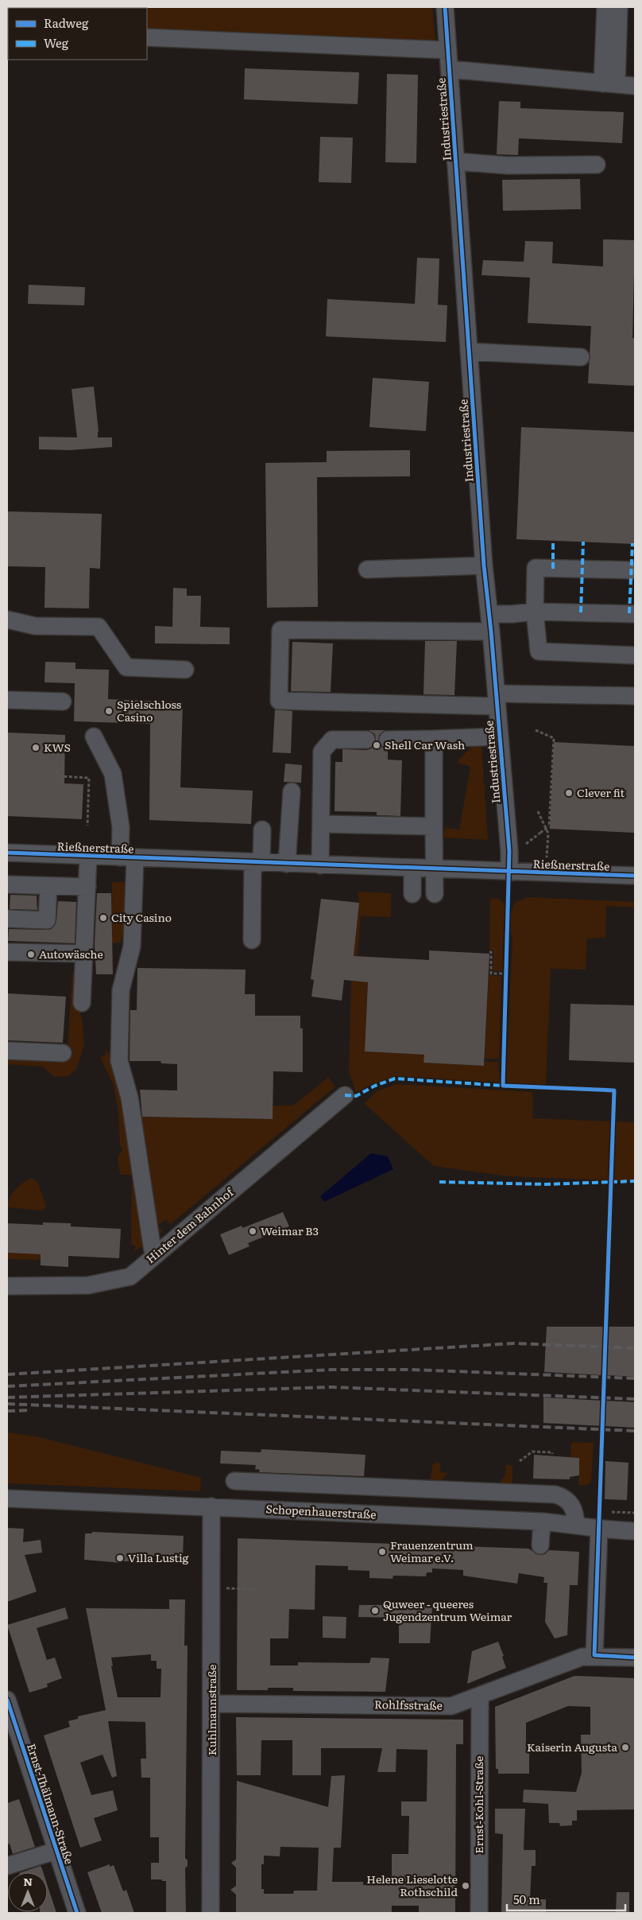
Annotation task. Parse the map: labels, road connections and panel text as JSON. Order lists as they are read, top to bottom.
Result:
{
  "streets": {
    "street": [
      "Industriestraße",
      "Rießnerstraße",
      "Hinter dem Bahnhof",
      "Schopenhauerstraße",
      "Rohlfsstraße",
      "Kuhlmannstraße",
      "Ernst-Thälmann-Straße",
      "Ernst-Kohl-Straße"
    ]
  },
  "crossings": [
    ["Industriestraße", "Rießnerstraße"],
    ["Schopenhauerstraße", "Kuhlmannstraße"],
    ["Rohlfsstraße", "Kuhlmannstraße"],
    ["Rohlfsstraße", "Ernst-Kohl-Straße"]
  ],
  "places": [
    "Spielschloss Casino",
    "Shell Car Wash",
    "KWS",
    "Clever fit",
    "City Casino",
    "Autowäsche",
    "Weimar B3",
    "Frauenzentrum Weimar e.V.",
    "Villa Lustig",
    "Quweer - queeres Jugendzentrum Weimar",
    "Kaiserin Augusta",
    "Helene Lieselotte Rothschild"
  ],
  "legend": ["Radweg", "Weg"],
  "scale_bar": "50 m",
  "north": "top"
}
